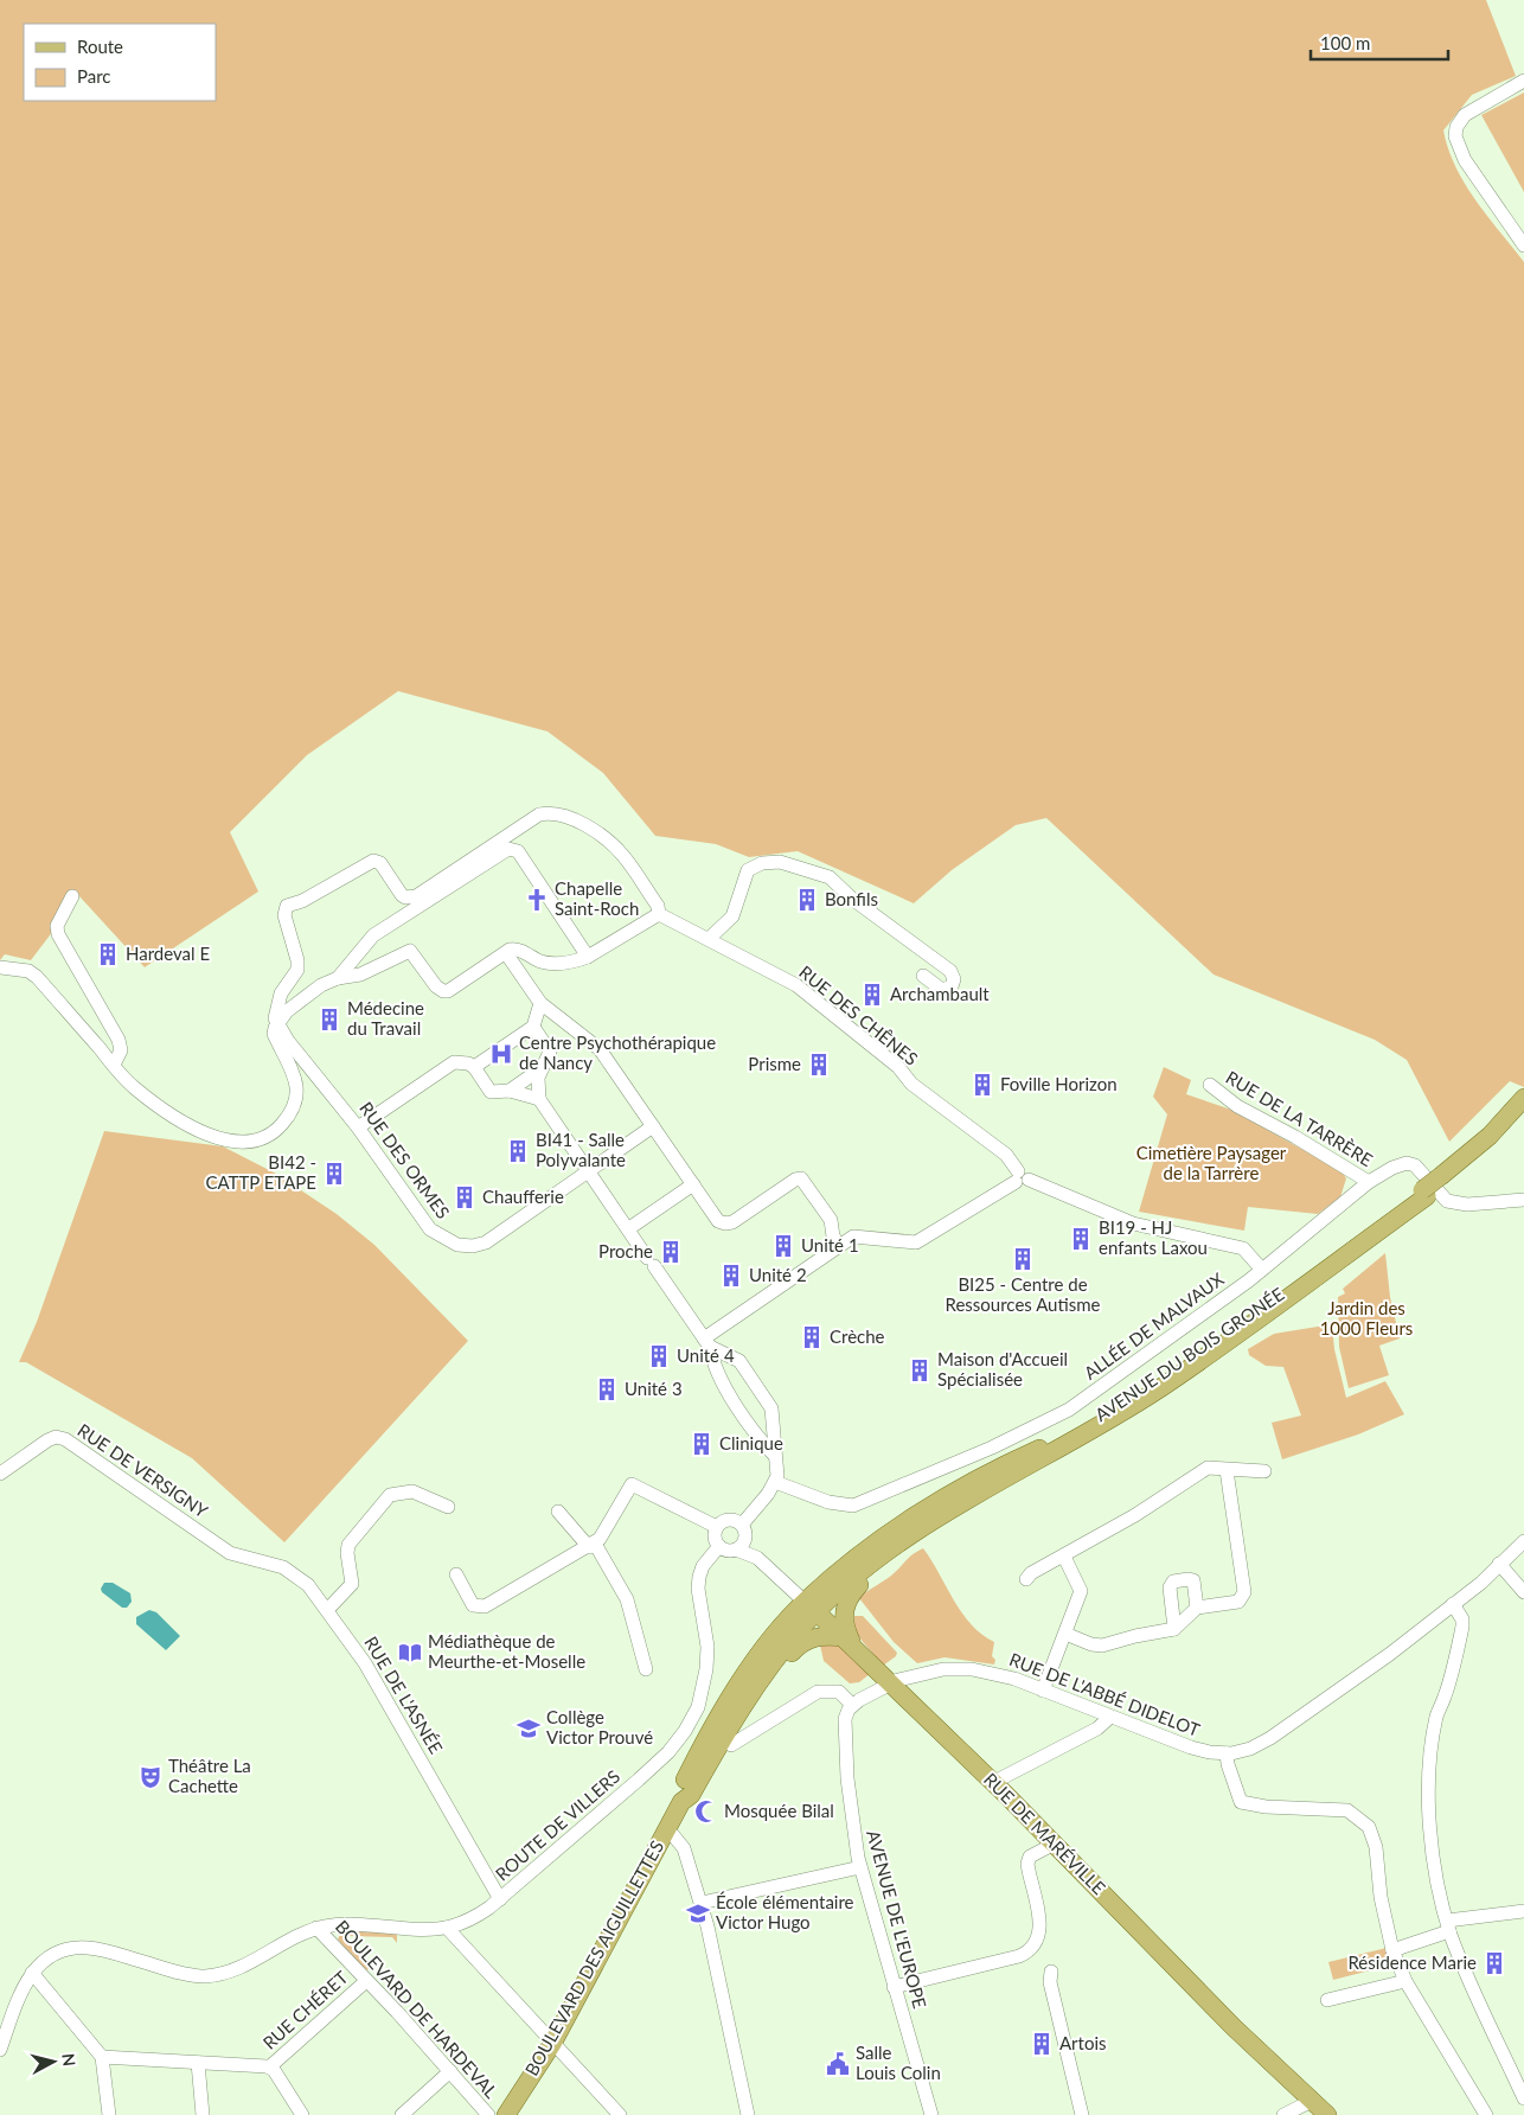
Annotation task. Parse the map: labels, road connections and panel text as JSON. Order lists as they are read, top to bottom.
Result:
{
  "streets": {
    "main road": ["AVENUE DU BOIS GRONÉE", "RUE DE MARÉVILLE", "BOULEVARD DES AIGUILLETTES"],
    "street": [
      "RUE DES CHÊNES",
      "RUE DE LA TARRÈRE",
      "RUE DES ORMES",
      "ALLÉE DE MALVAUX",
      "RUE DE VERSIGNY",
      "RUE DE L'ASNÉE",
      "RUE DE L'ABBÉ DIDELOT",
      "ROUTE DE VILLERS",
      "AVENUE DE L'EUROPE",
      "BOULEVARD DE HARDEVAL",
      "RUE CHÉRET"
    ]
  },
  "crossings": [
    ["RUE DE LA TARRÈRE", "ALLÉE DE MALVAUX"],
    ["AVENUE DU BOIS GRONÉE", "RUE DE MARÉVILLE"],
    ["AVENUE DU BOIS GRONÉE", "BOULEVARD DES AIGUILLETTES"],
    ["RUE DE VERSIGNY", "RUE DE L'ASNÉE"],
    ["RUE DE L'ASNÉE", "ROUTE DE VILLERS"],
    ["RUE DE L'ABBÉ DIDELOT", "RUE DE MARÉVILLE"],
    ["ROUTE DE VILLERS", "RUE DE MARÉVILLE"],
    ["ROUTE DE VILLERS", "BOULEVARD DE HARDEVAL"],
    ["RUE DE MARÉVILLE", "BOULEVARD DES AIGUILLETTES"],
    ["BOULEVARD DE HARDEVAL", "RUE CHÉRET"]
  ],
  "parks": ["Cimetière Paysager de la Tarrère", "Jardin des 1000 Fleurs"],
  "places": {
    "church": ["Chapelle Saint-Roch"],
    "building": [
      "Bonfils",
      "Hardeval E",
      "Archambault",
      "Médecine du Travail",
      "Prisme",
      "Foville Horizon",
      "BI41 - Salle Polyvalante",
      "BI42 - CATTP ETAPE",
      "Chaufferie",
      "BI19 - HJ enfants Laxou",
      "Unité 1",
      "Proche",
      "BI25 - Centre de Ressources Autisme",
      "Unité 2",
      "Crèche",
      "Unité 4",
      "Maison d'Accueil Spécialisée",
      "Unité 3",
      "Clinique",
      "Résidence Marie",
      "Artois"
    ],
    "hospital": ["Centre Psychothérapique de Nancy"],
    "library": ["Médiathèque de Meurthe-et-Moselle"],
    "school or university": ["Collège Victor Prouvé", "École élémentaire Victor Hugo"],
    "theatre": ["Théâtre La Cachette"],
    "mosque": ["Mosquée Bilal"],
    "public building": ["Salle Louis Colin"]
  },
  "legend": ["Route", "Parc"],
  "scale_bar": "100 m",
  "north": "right"
}
